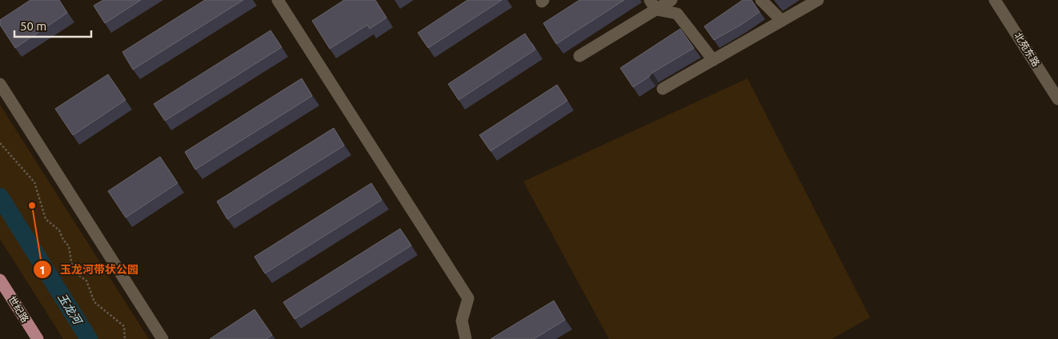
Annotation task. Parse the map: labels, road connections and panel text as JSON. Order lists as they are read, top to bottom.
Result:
{
  "streets": {
    "main road": ["世纪路"],
    "street": ["北苑东路"]
  },
  "water": ["玉龙河"],
  "places": ["玉龙河带状公园"],
  "scale_bar": "50 m"
}
